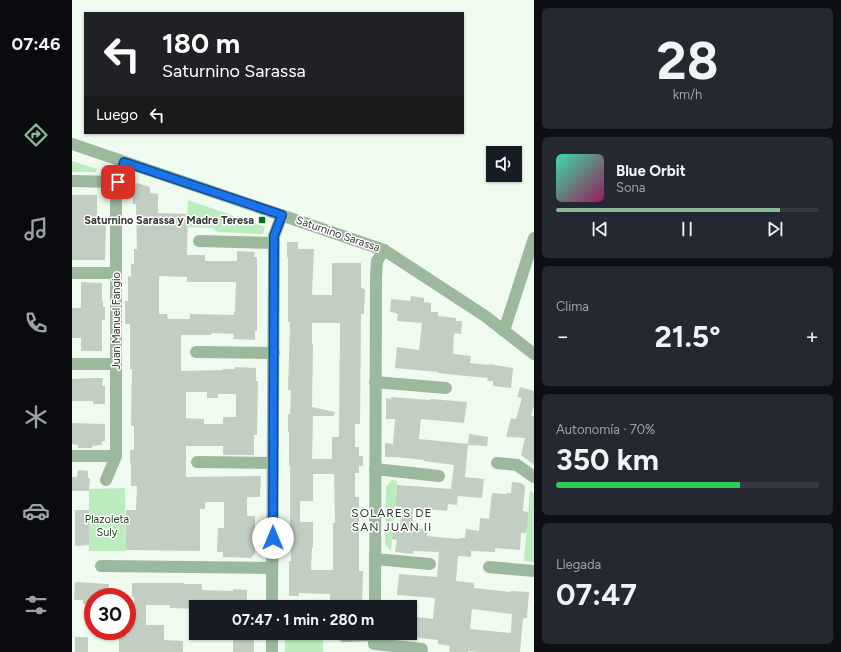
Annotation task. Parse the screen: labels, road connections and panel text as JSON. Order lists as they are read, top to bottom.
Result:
{
  "streets": {
    "street": ["Saturnino Sarassa", "Juan Manuel Fangio"]
  },
  "crossings": [
    ["Saturnino Sarassa", "Juan Manuel Fangio"]
  ],
  "districts": ["SOLARES DE SAN JUAN II"],
  "parks": ["Plazoleta Suly"],
  "places": {
    "transit": ["Saturnino Sarassa y Madre Teresa"]
  },
  "page": {
    "tabs": "07:46",
    "tile": [
      ["28", "km/h"],
      "Clima",
      ["Autonomía · 70%", "350 km"],
      ["Llegada", "07:47"]
    ],
    "turn": ["180 m", "Saturnino Sarassa"],
    "then": "Luego",
    "song": ["Blue Orbit", "Sona"],
    "heat": ["−", "21.5°", "+"],
    "limit": "30",
    "trip": "07:47 · 1 min · 280 m"
  }
}
